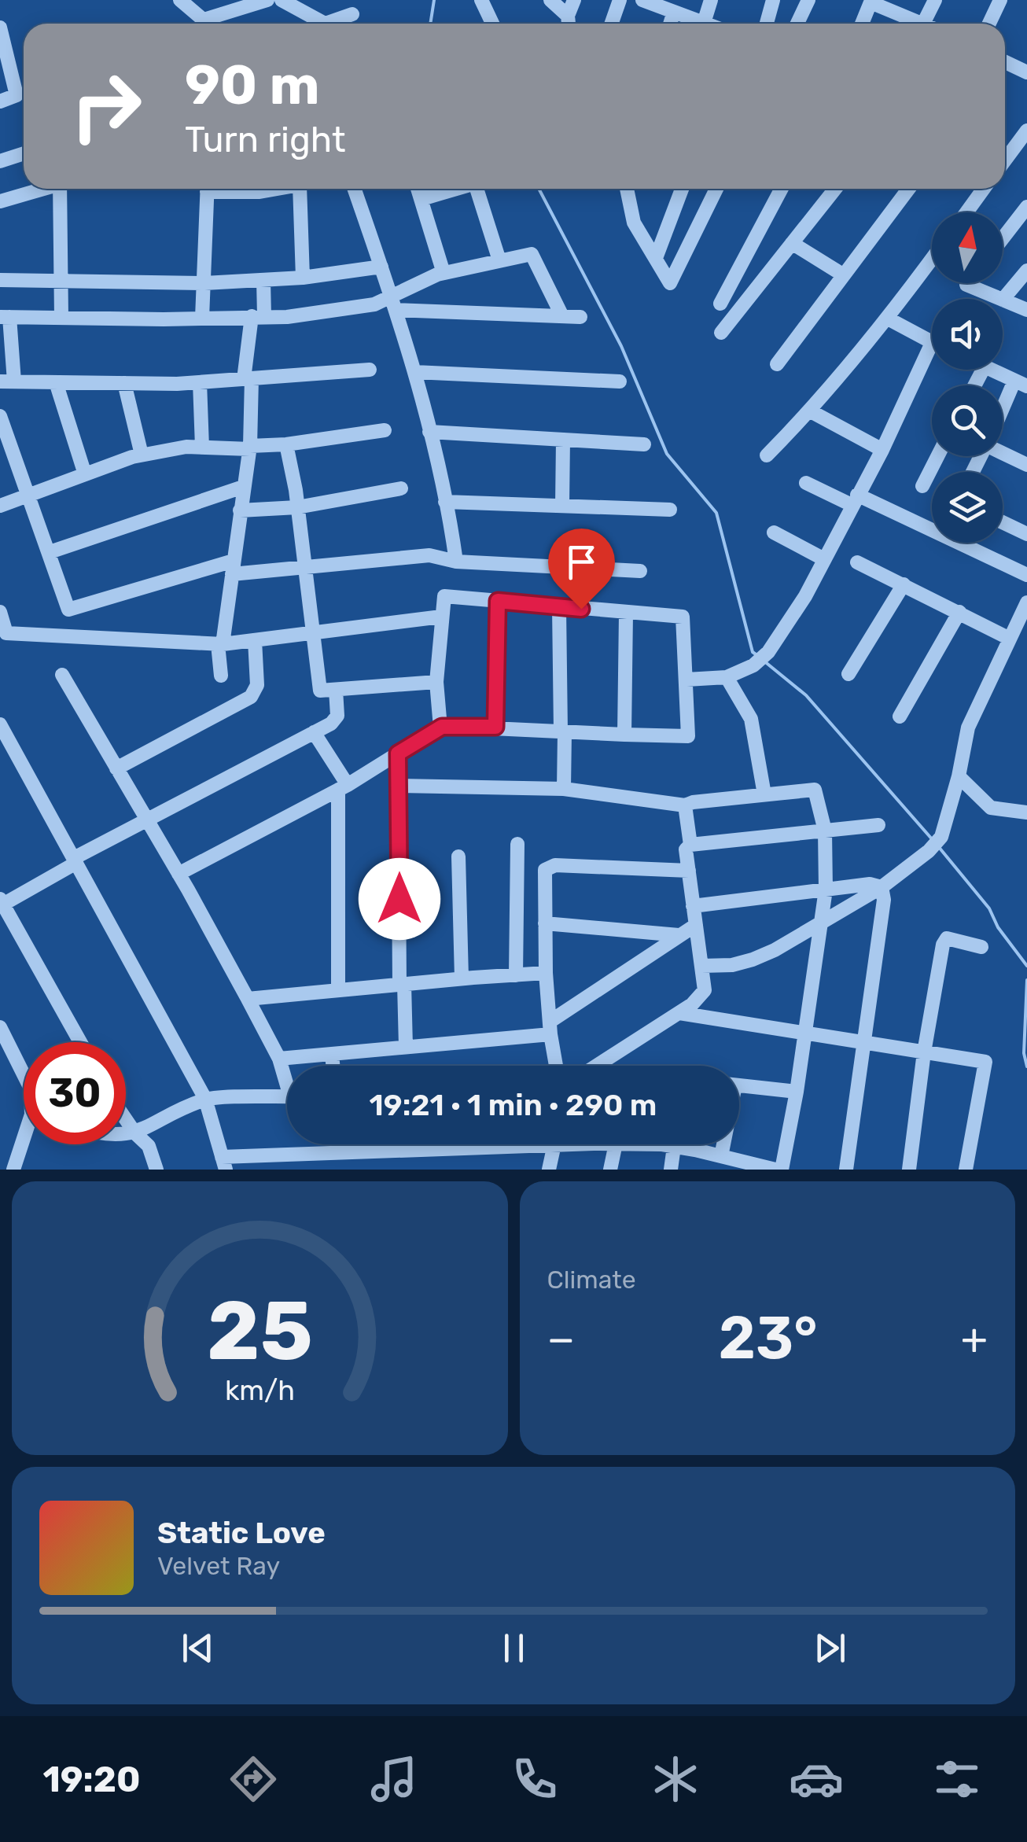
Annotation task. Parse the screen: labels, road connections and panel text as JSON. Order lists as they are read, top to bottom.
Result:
{
  "north": "top",
  "page": {
    "turn": ["90 m", "Turn right"],
    "limit": "30",
    "trip": "19:21 · 1 min · 290 m",
    "tile": "Climate",
    "heat": ["−", "23°", "+"],
    "song": ["Static Love", "Velvet Ray"],
    "tabs": "19:20",
    "gauge": ["25", "km/h"]
  }
}
